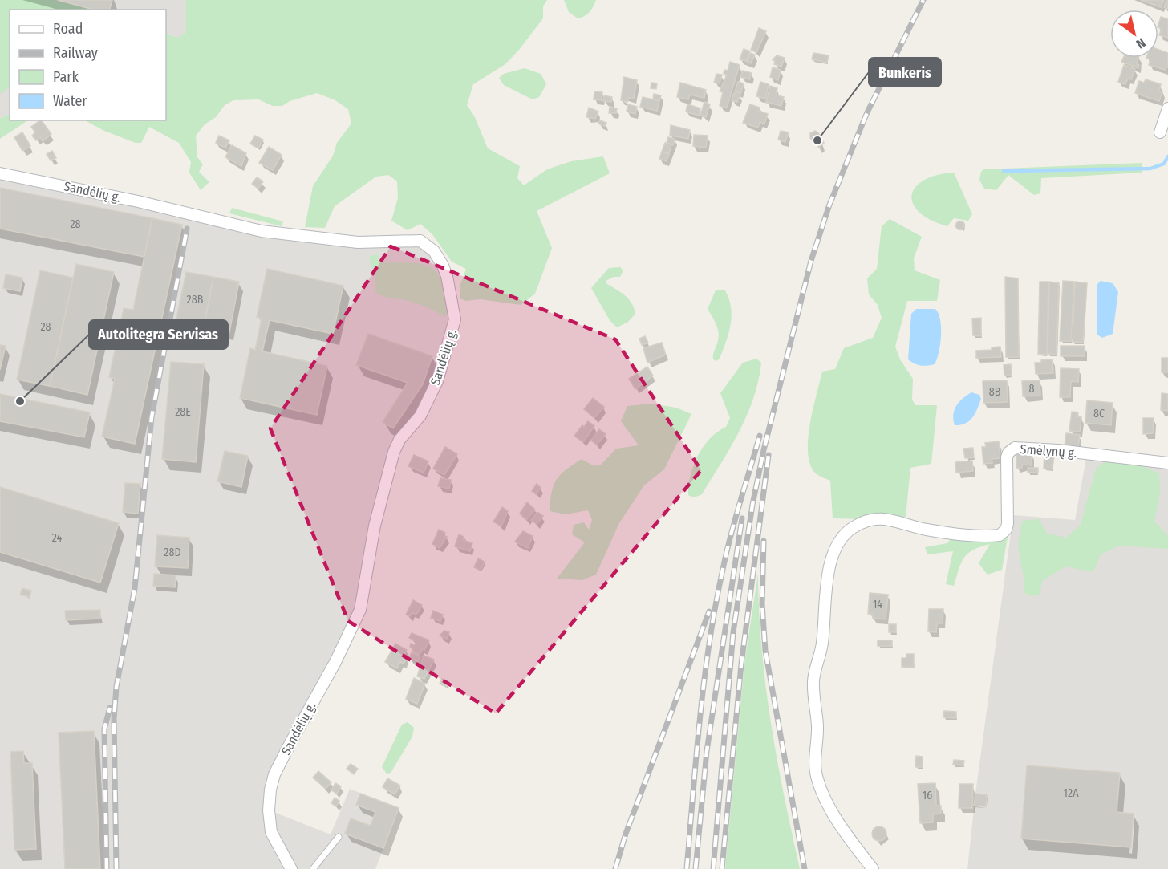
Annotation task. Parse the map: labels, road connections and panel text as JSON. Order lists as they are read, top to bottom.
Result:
{
  "streets": {
    "street": ["Sandėlių g.", "Smėlynų g."]
  },
  "places": ["Bunkeris", "Autolitegra Servisas"],
  "house_numbers": [
    "28",
    "28B",
    "28",
    "8",
    "8B",
    "28E",
    "8C",
    "24",
    "28D",
    "14",
    "12A",
    "16"
  ],
  "legend": [
    "Road",
    "Railway",
    "Park",
    "Water"
  ],
  "north": "bottom right"
}
